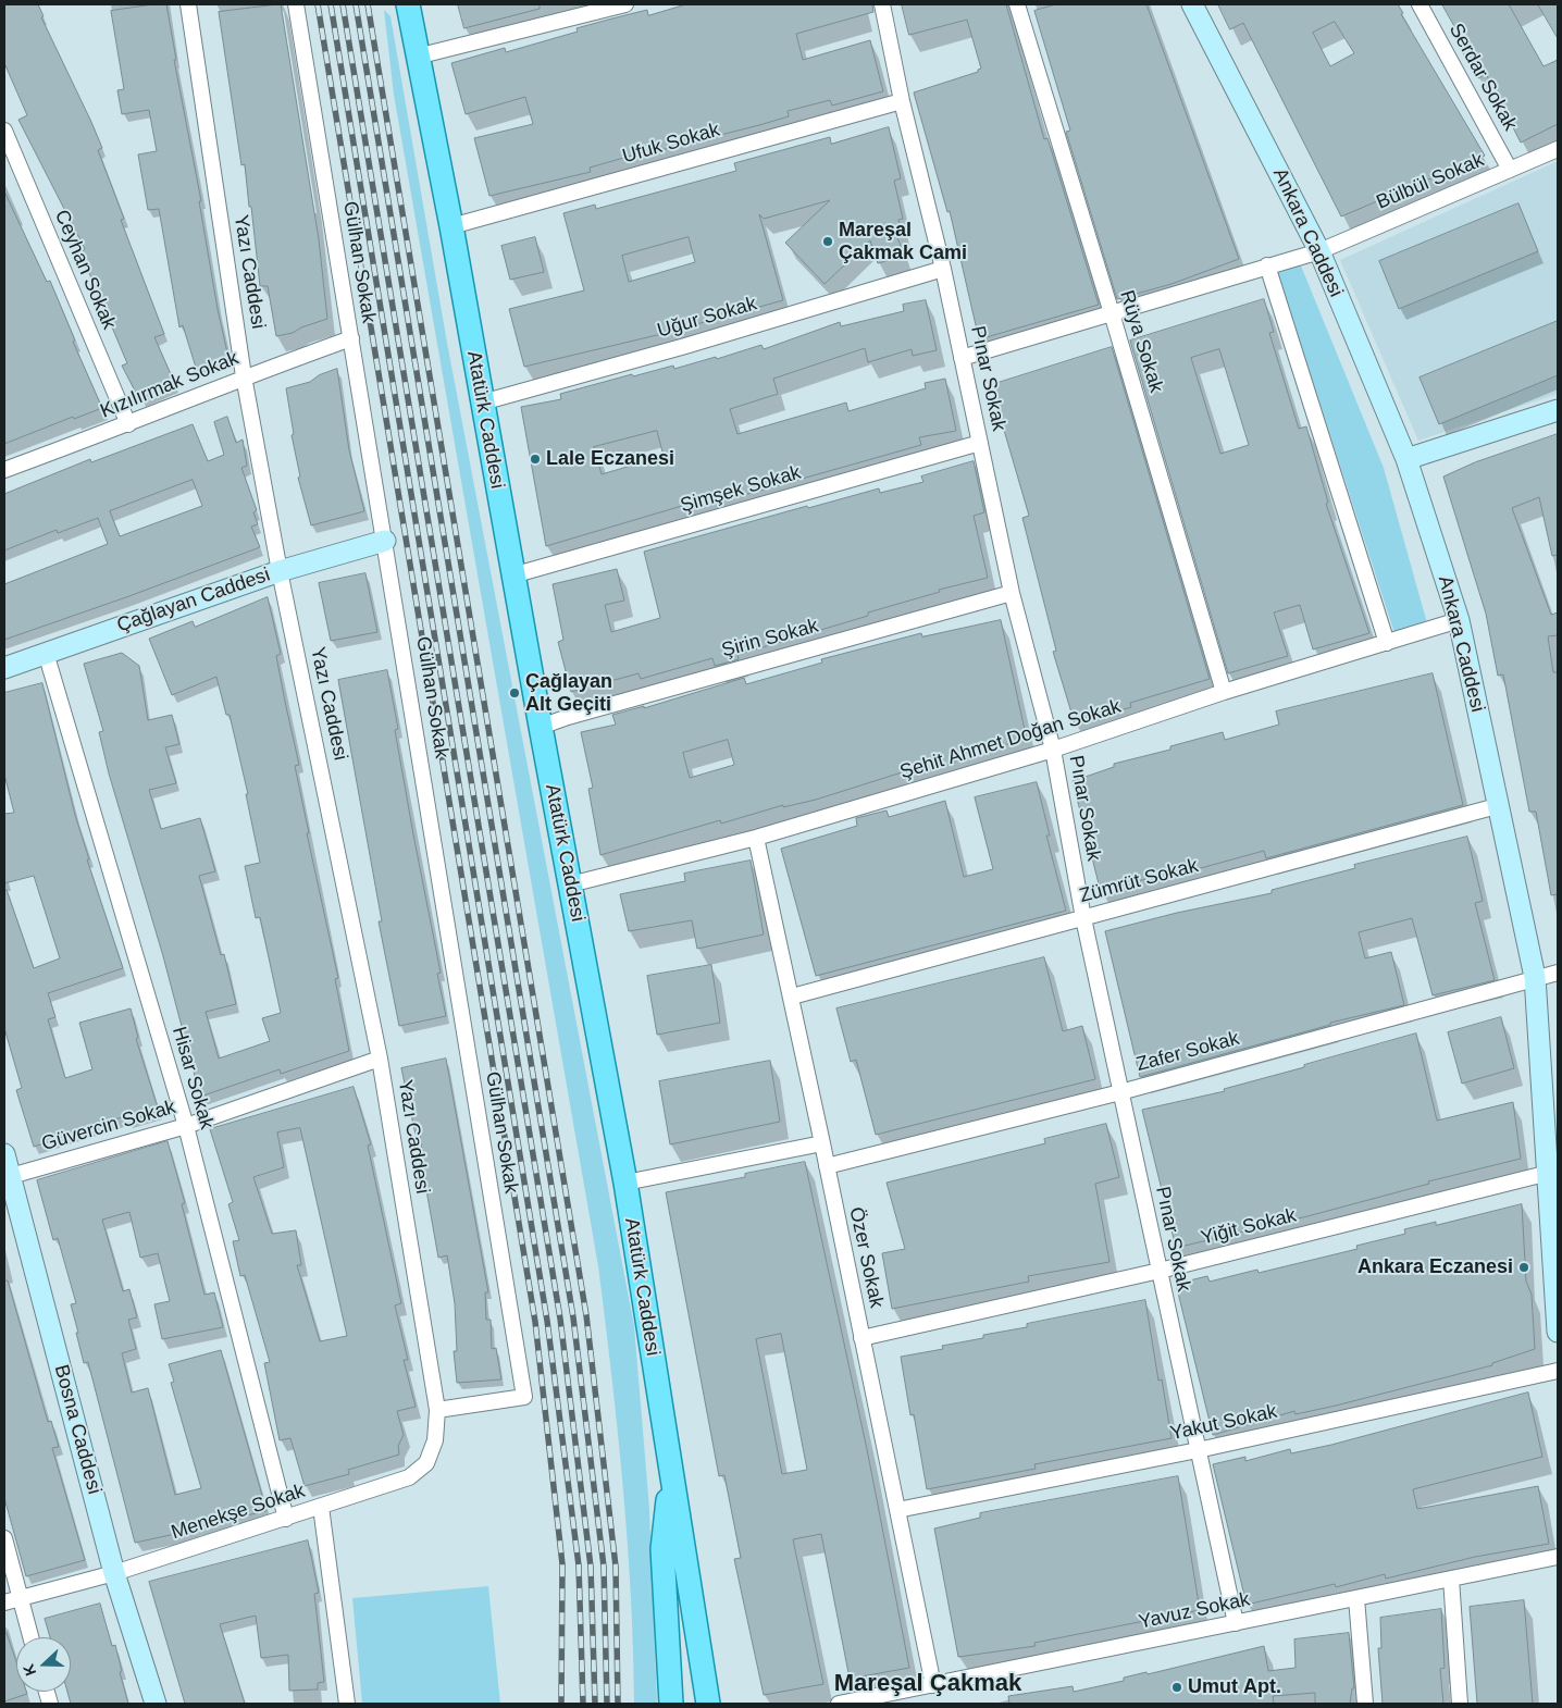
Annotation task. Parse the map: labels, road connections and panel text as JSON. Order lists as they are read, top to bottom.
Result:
{
  "streets": {
    "main road": [
      "Ankara Caddesi",
      "Atatürk Caddesi",
      "Çağlayan Caddesi",
      "Bosna Caddesi"
    ],
    "street": [
      "Serdar Sokak",
      "Ufuk Sokak",
      "Bülbül Sokak",
      "Gülhan Sokak",
      "Ceyhan Sokak",
      "Yazı Caddesi",
      "Uğur Sokak",
      "Rüya Sokak",
      "Pınar Sokak",
      "Kızılırmak Sokak",
      "Şimşek Sokak",
      "Şirin Sokak",
      "Şehit Ahmet Doğan Sokak",
      "Zümrüt Sokak",
      "Zafer Sokak",
      "Hisar Sokak",
      "Güvercin Sokak",
      "Yiğit Sokak",
      "Özer Sokak",
      "Yakut Sokak",
      "Menekşe Sokak",
      "Yavuz Sokak"
    ]
  },
  "crossings": [
    ["Serdar Sokak", "Bülbül Sokak"],
    ["Ufuk Sokak", "Pınar Sokak"],
    ["Ufuk Sokak", "Atatürk Caddesi"],
    ["Bülbül Sokak", "Ankara Caddesi"],
    ["Bülbül Sokak", "Rüya Sokak"],
    ["Bülbül Sokak", "Pınar Sokak"],
    ["Ankara Caddesi", "Şehit Ahmet Doğan Sokak"],
    ["Ankara Caddesi", "Zümrüt Sokak"],
    ["Ankara Caddesi", "Zafer Sokak"],
    ["Ankara Caddesi", "Yiğit Sokak"],
    ["Gülhan Sokak", "Yazı Caddesi"],
    ["Gülhan Sokak", "Kızılırmak Sokak"],
    ["Gülhan Sokak", "Çağlayan Caddesi"],
    ["Gülhan Sokak", "Menekşe Sokak"],
    ["Ceyhan Sokak", "Kızılırmak Sokak"],
    ["Yazı Caddesi", "Kızılırmak Sokak"],
    ["Yazı Caddesi", "Çağlayan Caddesi"],
    ["Yazı Caddesi", "Güvercin Sokak"],
    ["Yazı Caddesi", "Menekşe Sokak"],
    ["Uğur Sokak", "Pınar Sokak"],
    ["Uğur Sokak", "Atatürk Caddesi"],
    ["Rüya Sokak", "Şehit Ahmet Doğan Sokak"],
    ["Pınar Sokak", "Şimşek Sokak"],
    ["Pınar Sokak", "Şirin Sokak"],
    ["Pınar Sokak", "Şehit Ahmet Doğan Sokak"],
    ["Pınar Sokak", "Zümrüt Sokak"],
    ["Pınar Sokak", "Zafer Sokak"],
    ["Pınar Sokak", "Yiğit Sokak"],
    ["Pınar Sokak", "Yakut Sokak"],
    ["Pınar Sokak", "Yavuz Sokak"],
    ["Atatürk Caddesi", "Şimşek Sokak"],
    ["Atatürk Caddesi", "Şirin Sokak"],
    ["Atatürk Caddesi", "Şehit Ahmet Doğan Sokak"],
    ["Çağlayan Caddesi", "Hisar Sokak"],
    ["Şehit Ahmet Doğan Sokak", "Özer Sokak"],
    ["Zümrüt Sokak", "Özer Sokak"],
    ["Zafer Sokak", "Özer Sokak"],
    ["Hisar Sokak", "Güvercin Sokak"],
    ["Hisar Sokak", "Menekşe Sokak"],
    ["Güvercin Sokak", "Bosna Caddesi"],
    ["Yiğit Sokak", "Özer Sokak"],
    ["Özer Sokak", "Yakut Sokak"],
    ["Özer Sokak", "Yavuz Sokak"],
    ["Bosna Caddesi", "Menekşe Sokak"]
  ],
  "districts": ["Mareşal Çakmak"],
  "places": [
    "Mareşal Çakmak Cami",
    "Lale Eczanesi",
    "Çağlayan Alt Geçiti",
    "Ankara Eczanesi",
    "Umut Apt."
  ],
  "north": "left"
}
